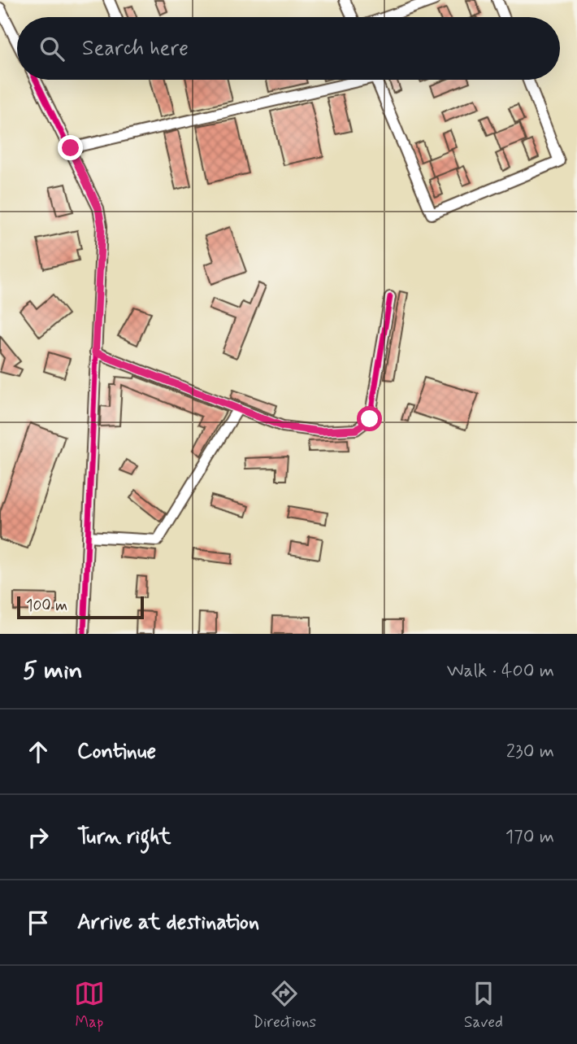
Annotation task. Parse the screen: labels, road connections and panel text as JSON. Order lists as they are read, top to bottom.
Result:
{
  "scale_bar": "100 m",
  "page": {
    "search": "Search here",
    "scale": "100 m",
    "heading": ["5 min", "Walk · 400 m"],
    "list": [
      ["Continue", "230 m"],
      ["Turn right", "170 m"],
      "Arrive at destination"
    ],
    "nav": ["Map", "Directions", "Saved"]
  }
}
